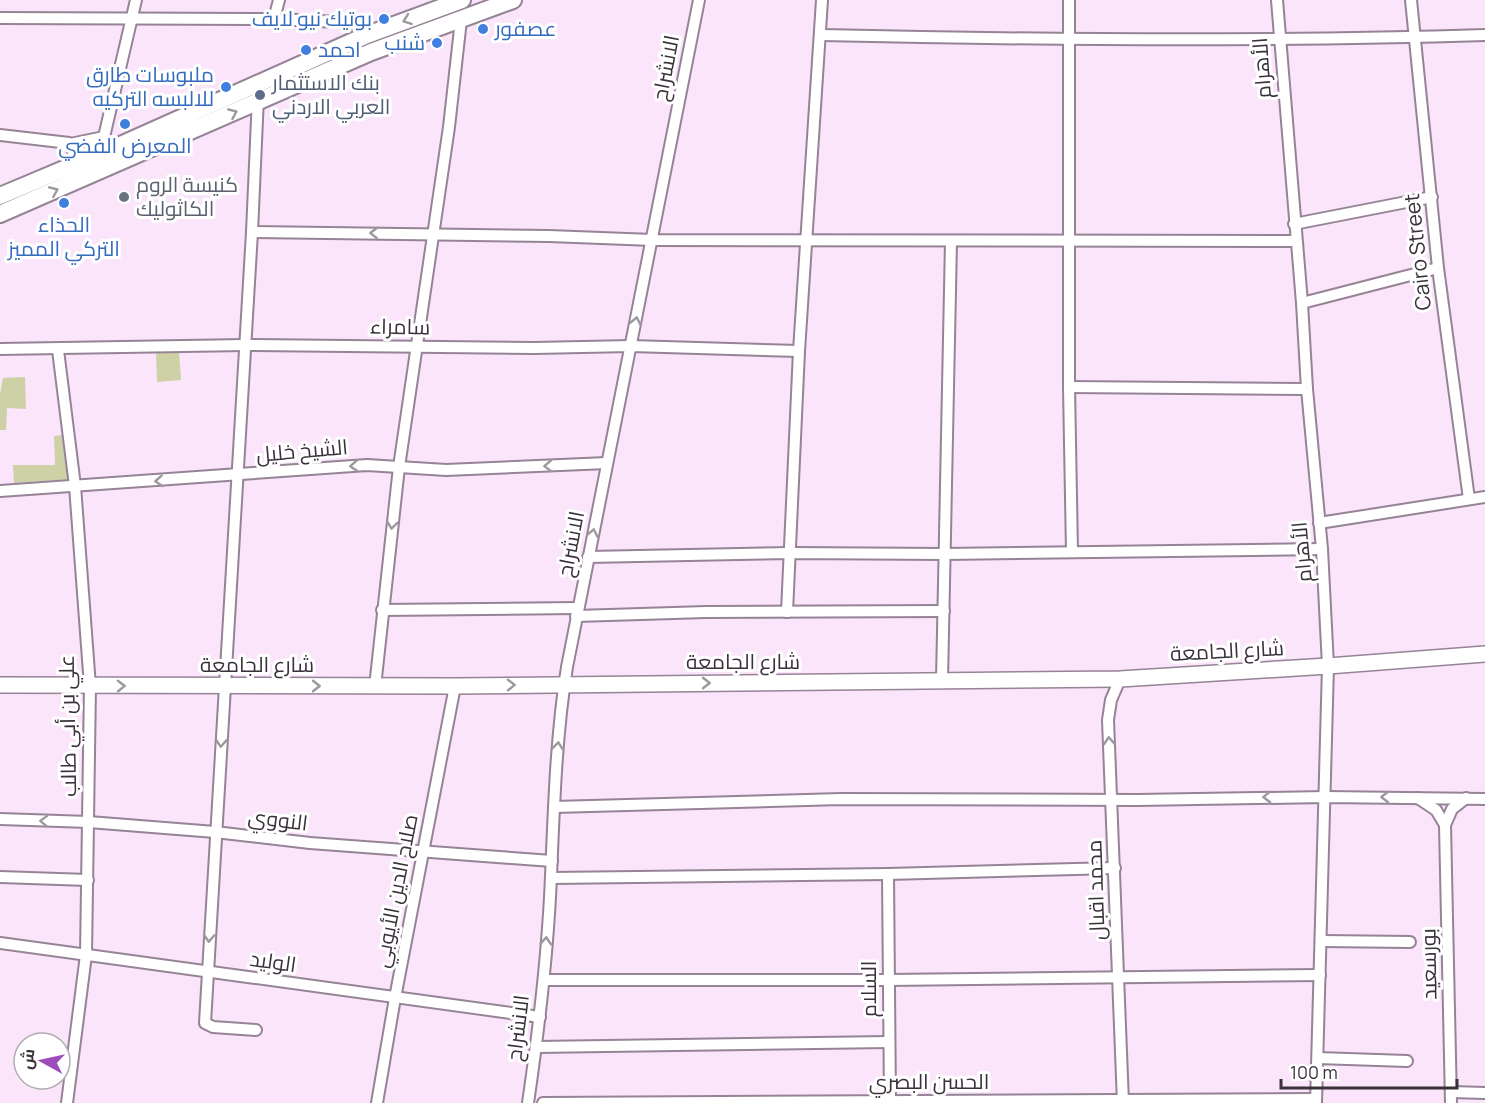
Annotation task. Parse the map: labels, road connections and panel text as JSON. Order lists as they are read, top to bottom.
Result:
{
  "streets": {
    "main road": ["شارع الجامعة"],
    "street": [
      "الانشراح",
      "الأهرام",
      "Cairo Street",
      "سامراء",
      "الشيخ خليل",
      "علي بن أبي طالب",
      "النووي",
      "محمد اقبال",
      "صلاح الدين الأيوبي",
      "الوليد",
      "بورسعيد",
      "السلام",
      "الحسن البصري"
    ]
  },
  "crossings": [
    ["الانشراح", "سامراء"],
    ["الانشراح", "الشيخ خليل"],
    ["الانشراح", "شارع الجامعة"],
    ["الانشراح", "النووي"],
    ["الانشراح", "الوليد"],
    ["الأهرام", "شارع الجامعة"],
    ["الأهرام", "الحسن البصري"],
    ["سامراء", "علي بن أبي طالب"],
    ["الشيخ خليل", "علي بن أبي طالب"],
    ["شارع الجامعة", "علي بن أبي طالب"],
    ["شارع الجامعة", "محمد اقبال"],
    ["شارع الجامعة", "صلاح الدين الأيوبي"],
    ["علي بن أبي طالب", "النووي"],
    ["علي بن أبي طالب", "الوليد"],
    ["النووي", "صلاح الدين الأيوبي"],
    ["محمد اقبال", "الحسن البصري"],
    ["صلاح الدين الأيوبي", "الوليد"],
    ["السلام", "الحسن البصري"]
  ],
  "one_way": ["الانشراح", "الشيخ خليل", "شارع الجامعة"],
  "places": [
    "بوتيك نيو لايف",
    "عصفور",
    "شنب",
    "احمد",
    "ملبوسات طارق للالبسه التركيه",
    "بنك الاستثمار العربي الاردني",
    "المعرض الفضي",
    "كنيسة الروم الكاثوليك",
    "الحذاء التركي المميز"
  ],
  "scale_bar": "100 m",
  "north": "left"
}
